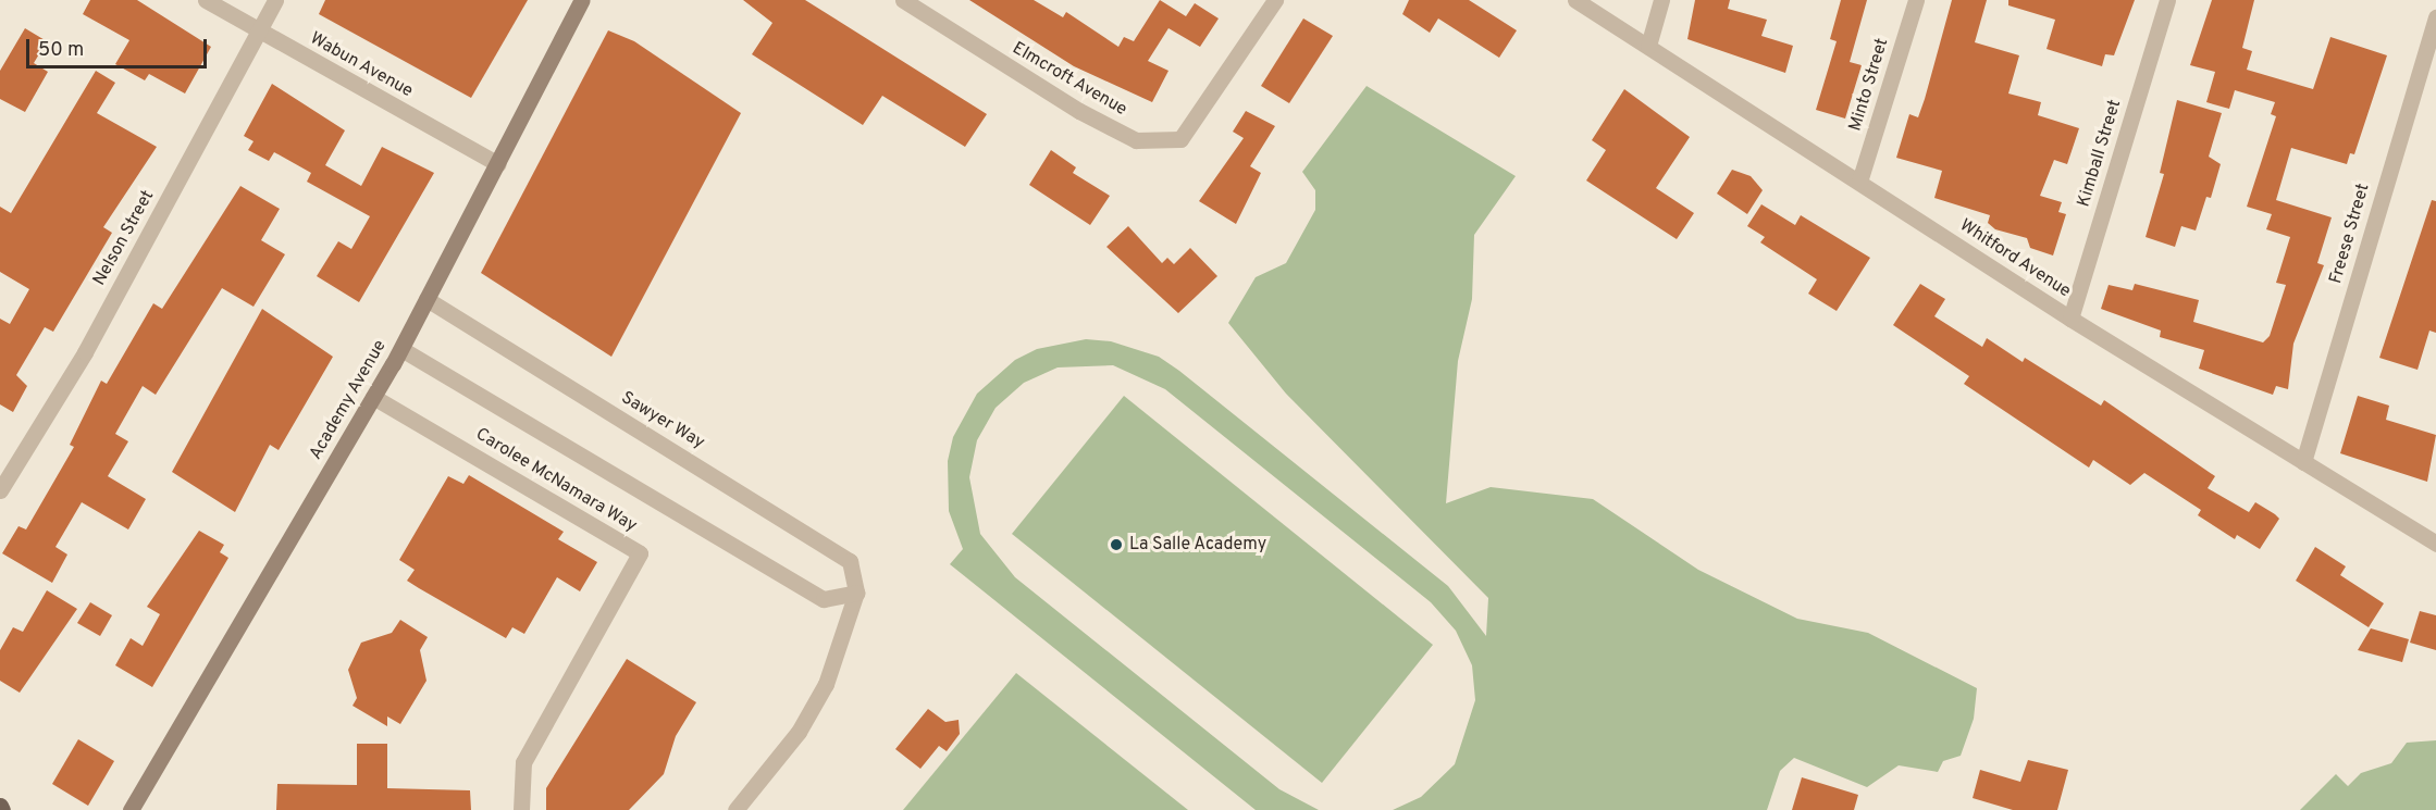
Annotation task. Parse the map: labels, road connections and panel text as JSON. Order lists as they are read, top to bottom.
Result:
{
  "streets": {
    "street": [
      "Wabun Avenue",
      "Elmcroft Avenue",
      "Minto Street",
      "Kimball Street",
      "Freese Street",
      "Nelson Street",
      "Whitford Avenue",
      "Academy Avenue",
      "Sawyer Way",
      "Carolee McNamara Way"
    ]
  },
  "crossings": [
    ["Wabun Avenue", "Nelson Street"],
    ["Wabun Avenue", "Academy Avenue"],
    ["Minto Street", "Whitford Avenue"],
    ["Kimball Street", "Whitford Avenue"],
    ["Freese Street", "Whitford Avenue"],
    ["Academy Avenue", "Sawyer Way"],
    ["Academy Avenue", "Carolee McNamara Way"]
  ],
  "places": ["La Salle Academy"],
  "scale_bar": "50 m"
}
